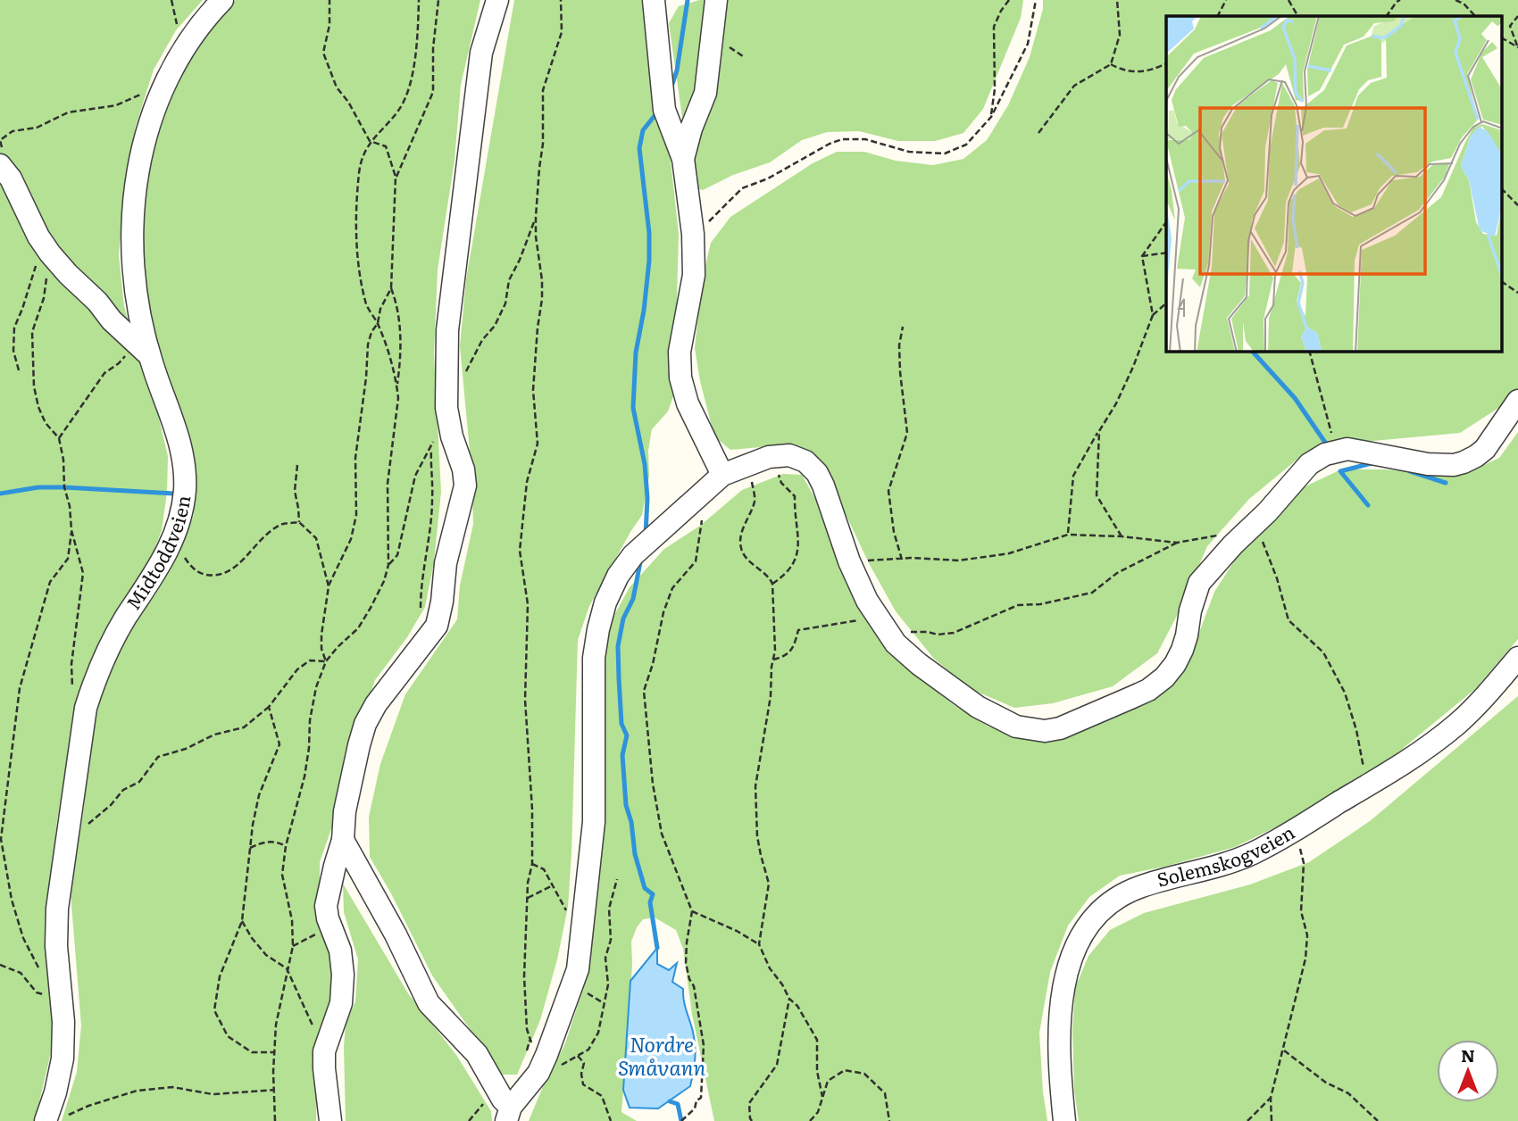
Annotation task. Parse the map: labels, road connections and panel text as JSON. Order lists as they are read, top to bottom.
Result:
{
  "streets": {
    "street": ["Midtoddveien", "Solemskogveien"]
  },
  "water": ["Nordre Småvann"],
  "north": "top"
}
